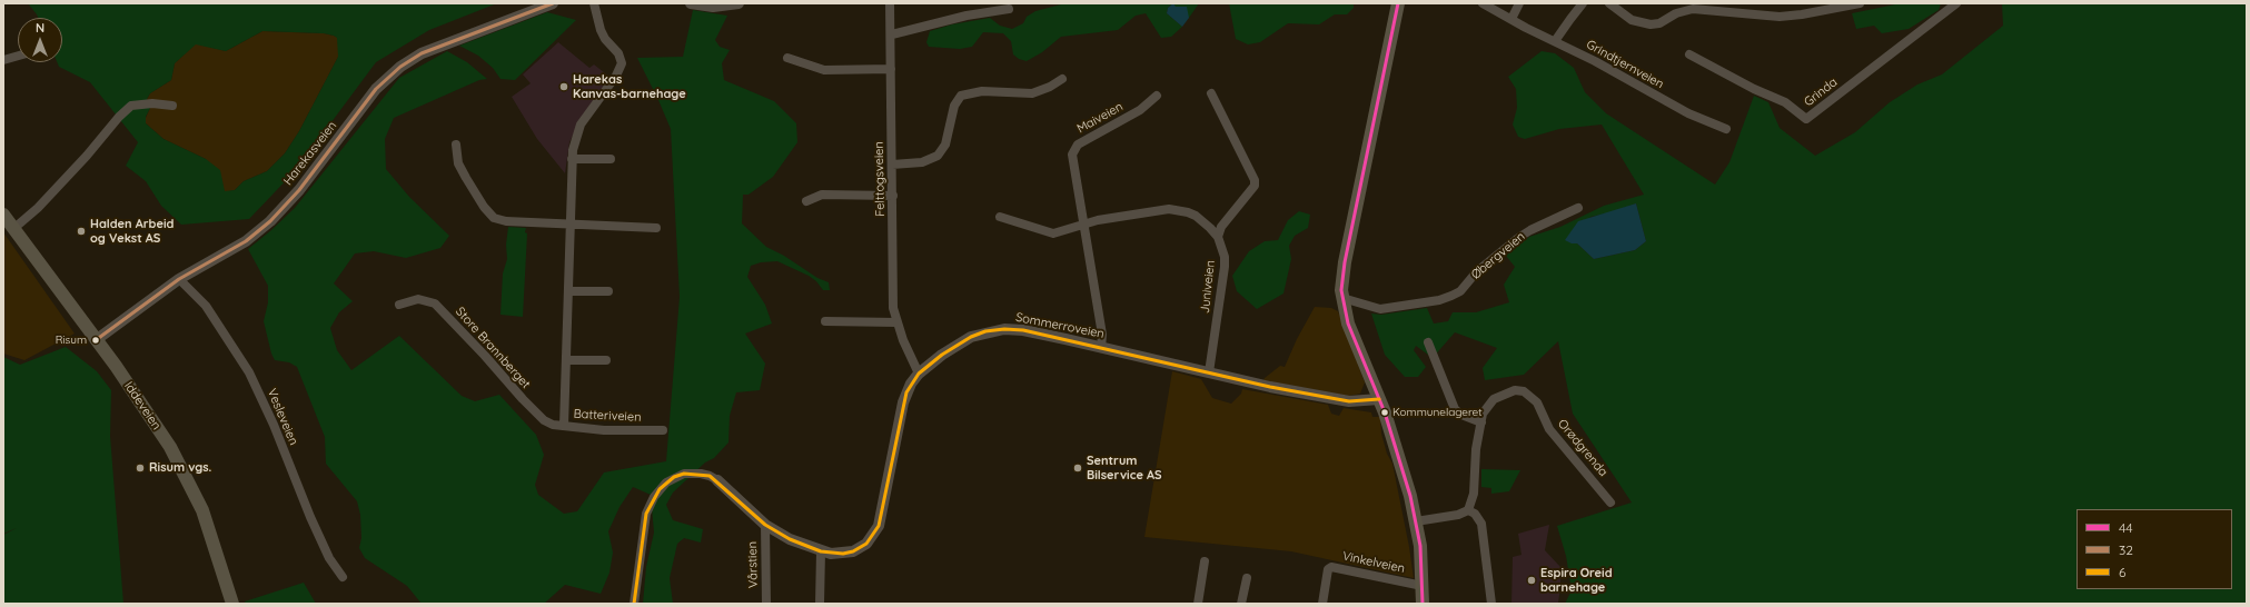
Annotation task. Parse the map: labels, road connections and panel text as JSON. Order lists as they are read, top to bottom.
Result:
{
  "streets": {
    "main road": ["Iddeveien"],
    "street": [
      "Grindtjernveien",
      "Grinda",
      "Maiveien",
      "Harekasveien",
      "Felttogsveien",
      "Øbergveien",
      "Juniveien",
      "Sommerroveien",
      "Store Brannberget",
      "Batteriveien",
      "Vesleveien",
      "Orødgrenda",
      "Vinkelveien",
      "Vårstien"
    ]
  },
  "crossings": [
    ["Maiveien", "Sommerroveien"],
    ["Harekasveien", "Iddeveien"],
    ["Harekasveien", "Vesleveien"],
    ["Felttogsveien", "Sommerroveien"],
    ["Juniveien", "Sommerroveien"],
    ["Sommerroveien", "Vårstien"],
    ["Store Brannberget", "Batteriveien"]
  ],
  "places": [
    "Harekas Kanvas-barnehage",
    "Halden Arbeid og Vekst AS",
    "Risum",
    "Kommunelageret",
    "Risum vgs.",
    "Sentrum Bilservice AS",
    "Espira Oreid barnehage"
  ],
  "lines": ["transit line 44", "transit line 32", "transit line 6"],
  "legend": ["44", "32", "6"],
  "north": "top"
}
